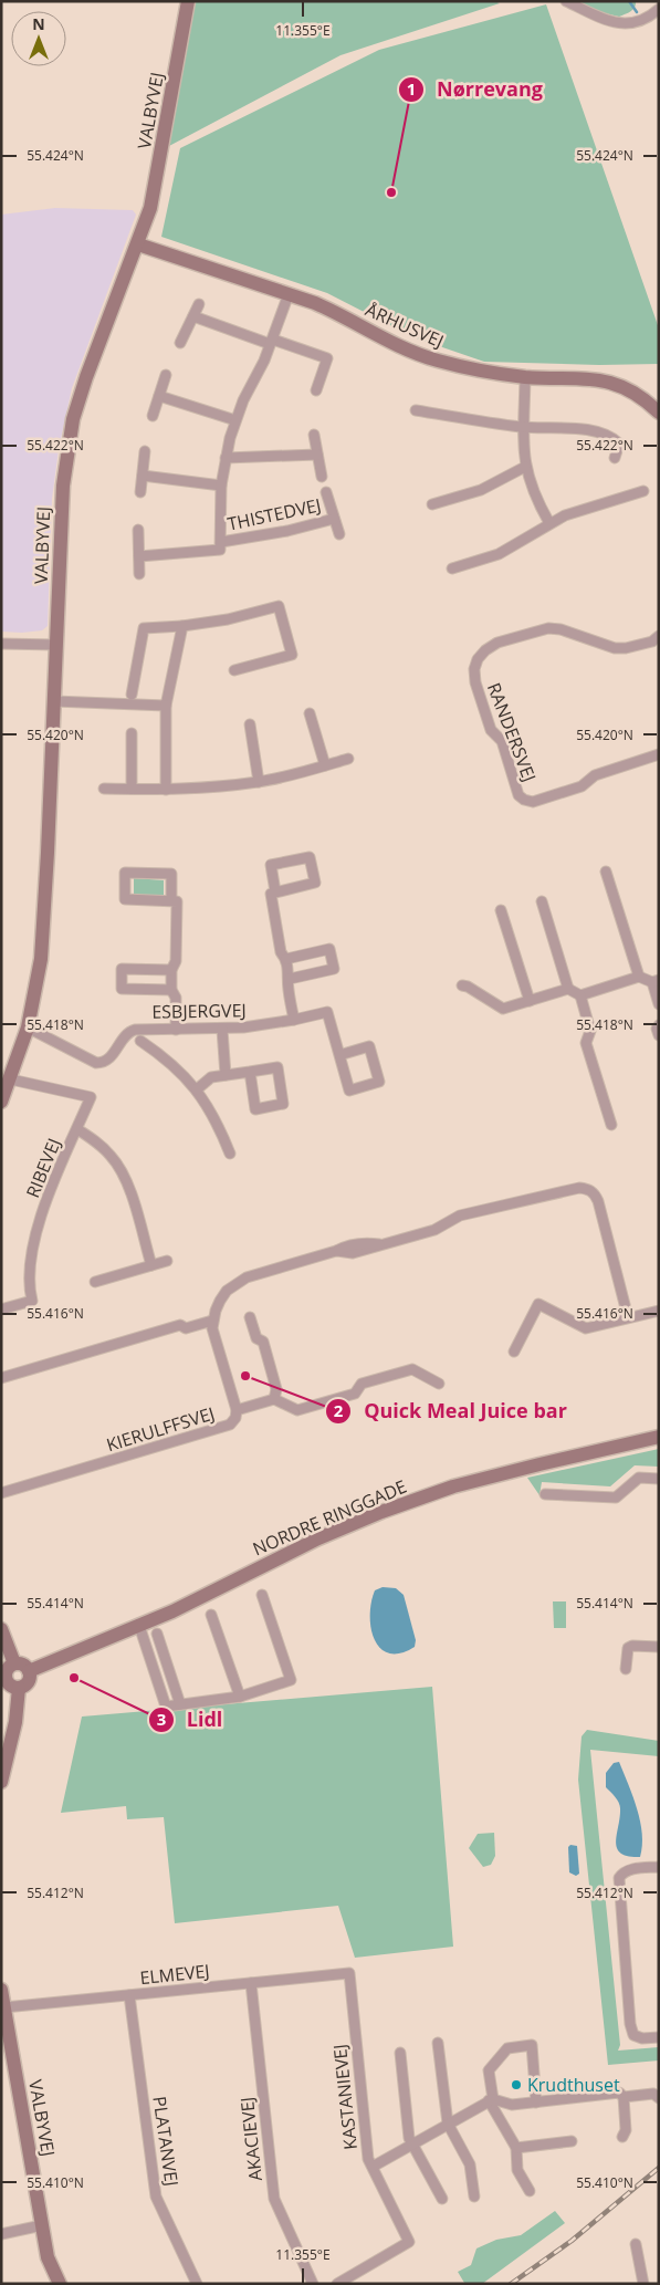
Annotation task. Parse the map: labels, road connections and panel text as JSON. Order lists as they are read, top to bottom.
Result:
{
  "streets": {
    "street": [
      "VALBYVEJ",
      "ÅRHUSVEJ",
      "THISTEDVEJ",
      "RANDERSVEJ",
      "ESBJERGVEJ",
      "RIBEVEJ",
      "KIERULFFSVEJ",
      "NORDRE RINGGADE",
      "ELMEVEJ",
      "KASTANIEVEJ",
      "AKACIEVEJ",
      "PLATANVEJ"
    ]
  },
  "crossings": [
    ["VALBYVEJ", "ÅRHUSVEJ"],
    ["VALBYVEJ", "ESBJERGVEJ"],
    ["VALBYVEJ", "RIBEVEJ"],
    ["VALBYVEJ", "ELMEVEJ"],
    ["ÅRHUSVEJ", "THISTEDVEJ"],
    ["ELMEVEJ", "KASTANIEVEJ"],
    ["ELMEVEJ", "AKACIEVEJ"],
    ["ELMEVEJ", "PLATANVEJ"]
  ],
  "places": [
    "Nørrevang",
    "Quick Meal Juice bar",
    "Lidl",
    "Krudthuset"
  ],
  "north": "top",
  "coordinates": [
    "11.355°E",
    "55.424°N",
    "55.422°N",
    "55.420°N",
    "55.418°N",
    "55.416°N",
    "55.414°N",
    "55.412°N",
    "55.410°N"
  ]
}
